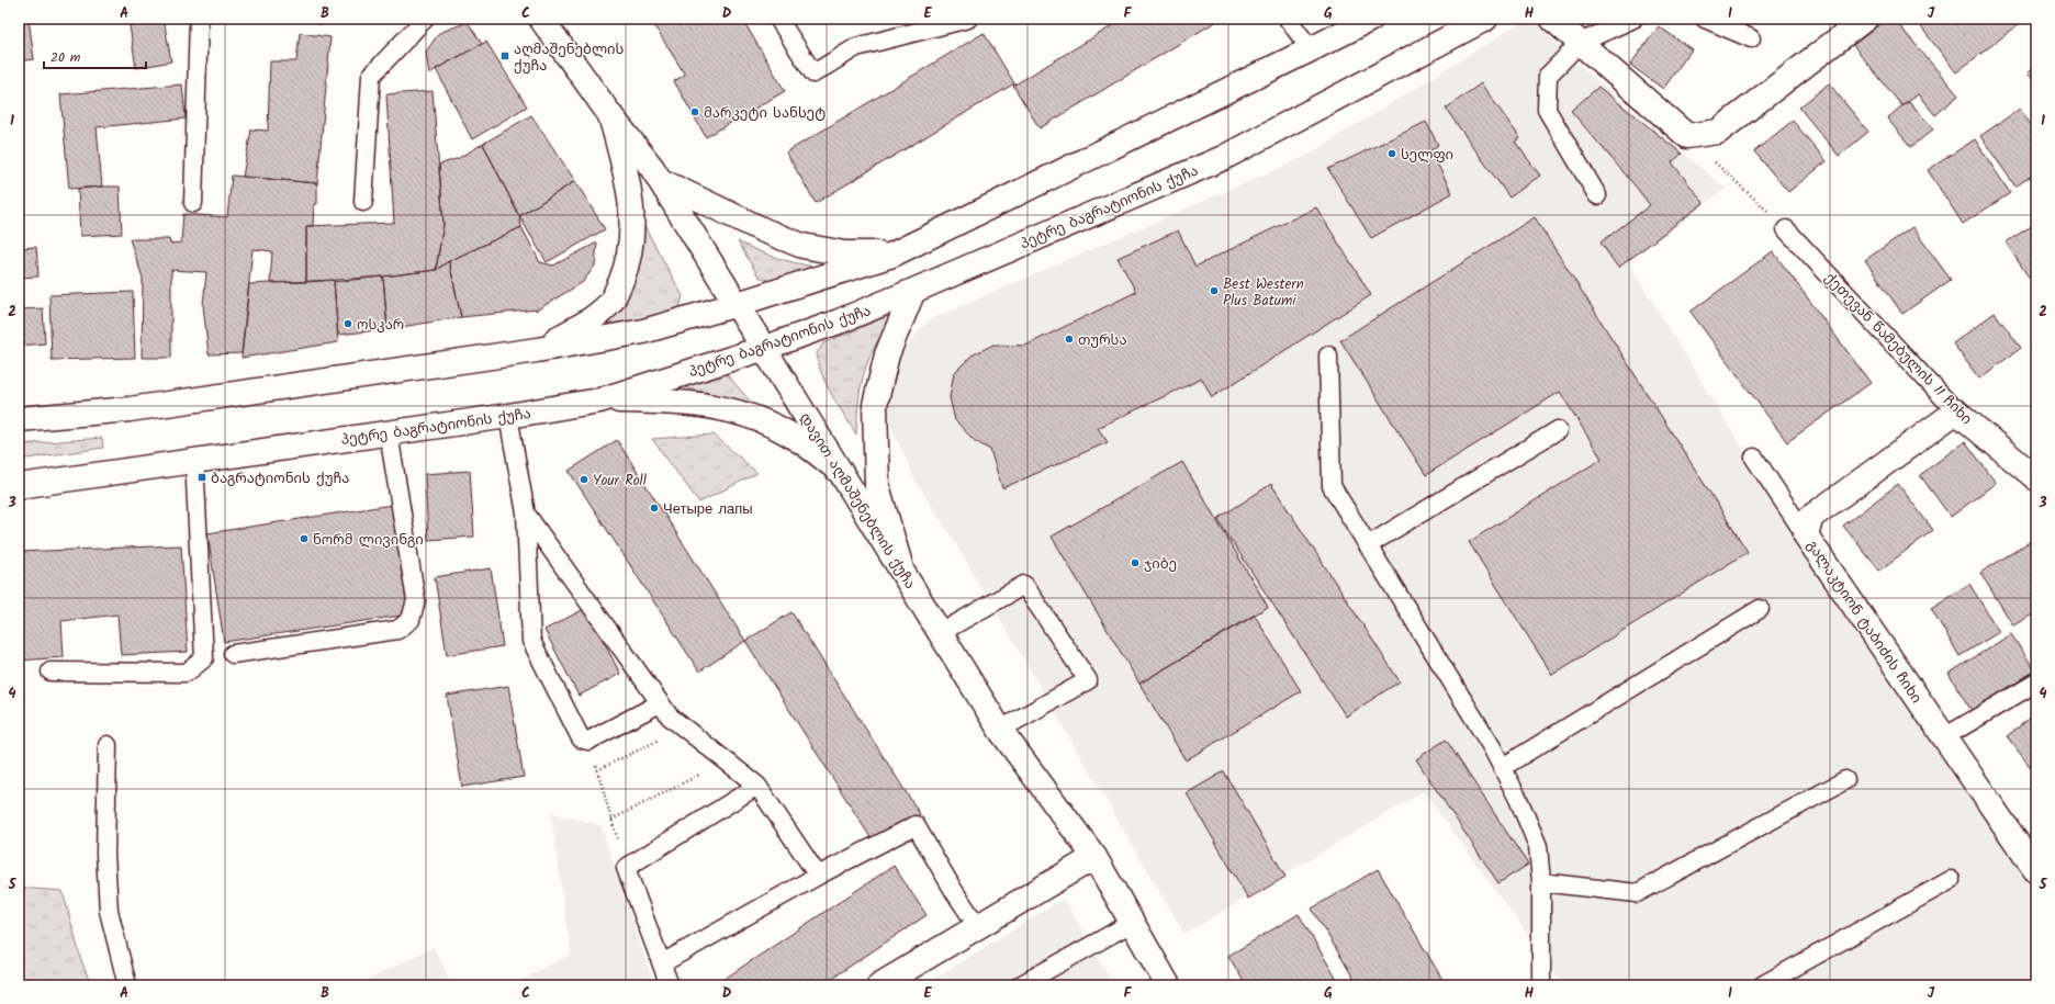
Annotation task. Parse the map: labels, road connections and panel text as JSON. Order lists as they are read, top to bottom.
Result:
{
  "streets": {
    "main road": [
      "პეტრე ბაგრატიონის ქუჩა",
      "ქეთევან წამებულის II ჩიხი",
      "დავით აღმაშენებლის ქუჩა",
      "გალაკტიონ ტაბიძის ჩიხი"
    ]
  },
  "crossings": [
    ["პეტრე ბაგრატიონის ქუჩა", "დავით აღმაშენებლის ქუჩა"],
    ["ქეთევან წამებულის II ჩიხი", "გალაკტიონ ტაბიძის ჩიხი"]
  ],
  "places": {
    "transit": ["აღმაშენებლის ქუჩა", "ბაგრატიონის ქუჩა"],
    "other": [
      "მარკეტი სანსეტ",
      "სელფი",
      "Best Western Plus Batumi",
      "ოსკარ",
      "თურსა",
      "Your Roll",
      "Четыре лапы",
      "ნორმ ლივინგი",
      "ჯიბე"
    ]
  },
  "scale_bar": "20 m",
  "grid": {
    "columns": [
      "A",
      "B",
      "C",
      "D",
      "E",
      "F",
      "G",
      "H",
      "I",
      "J"
    ],
    "rows": [
      "1",
      "2",
      "3",
      "4",
      "5"
    ]
  }
}
